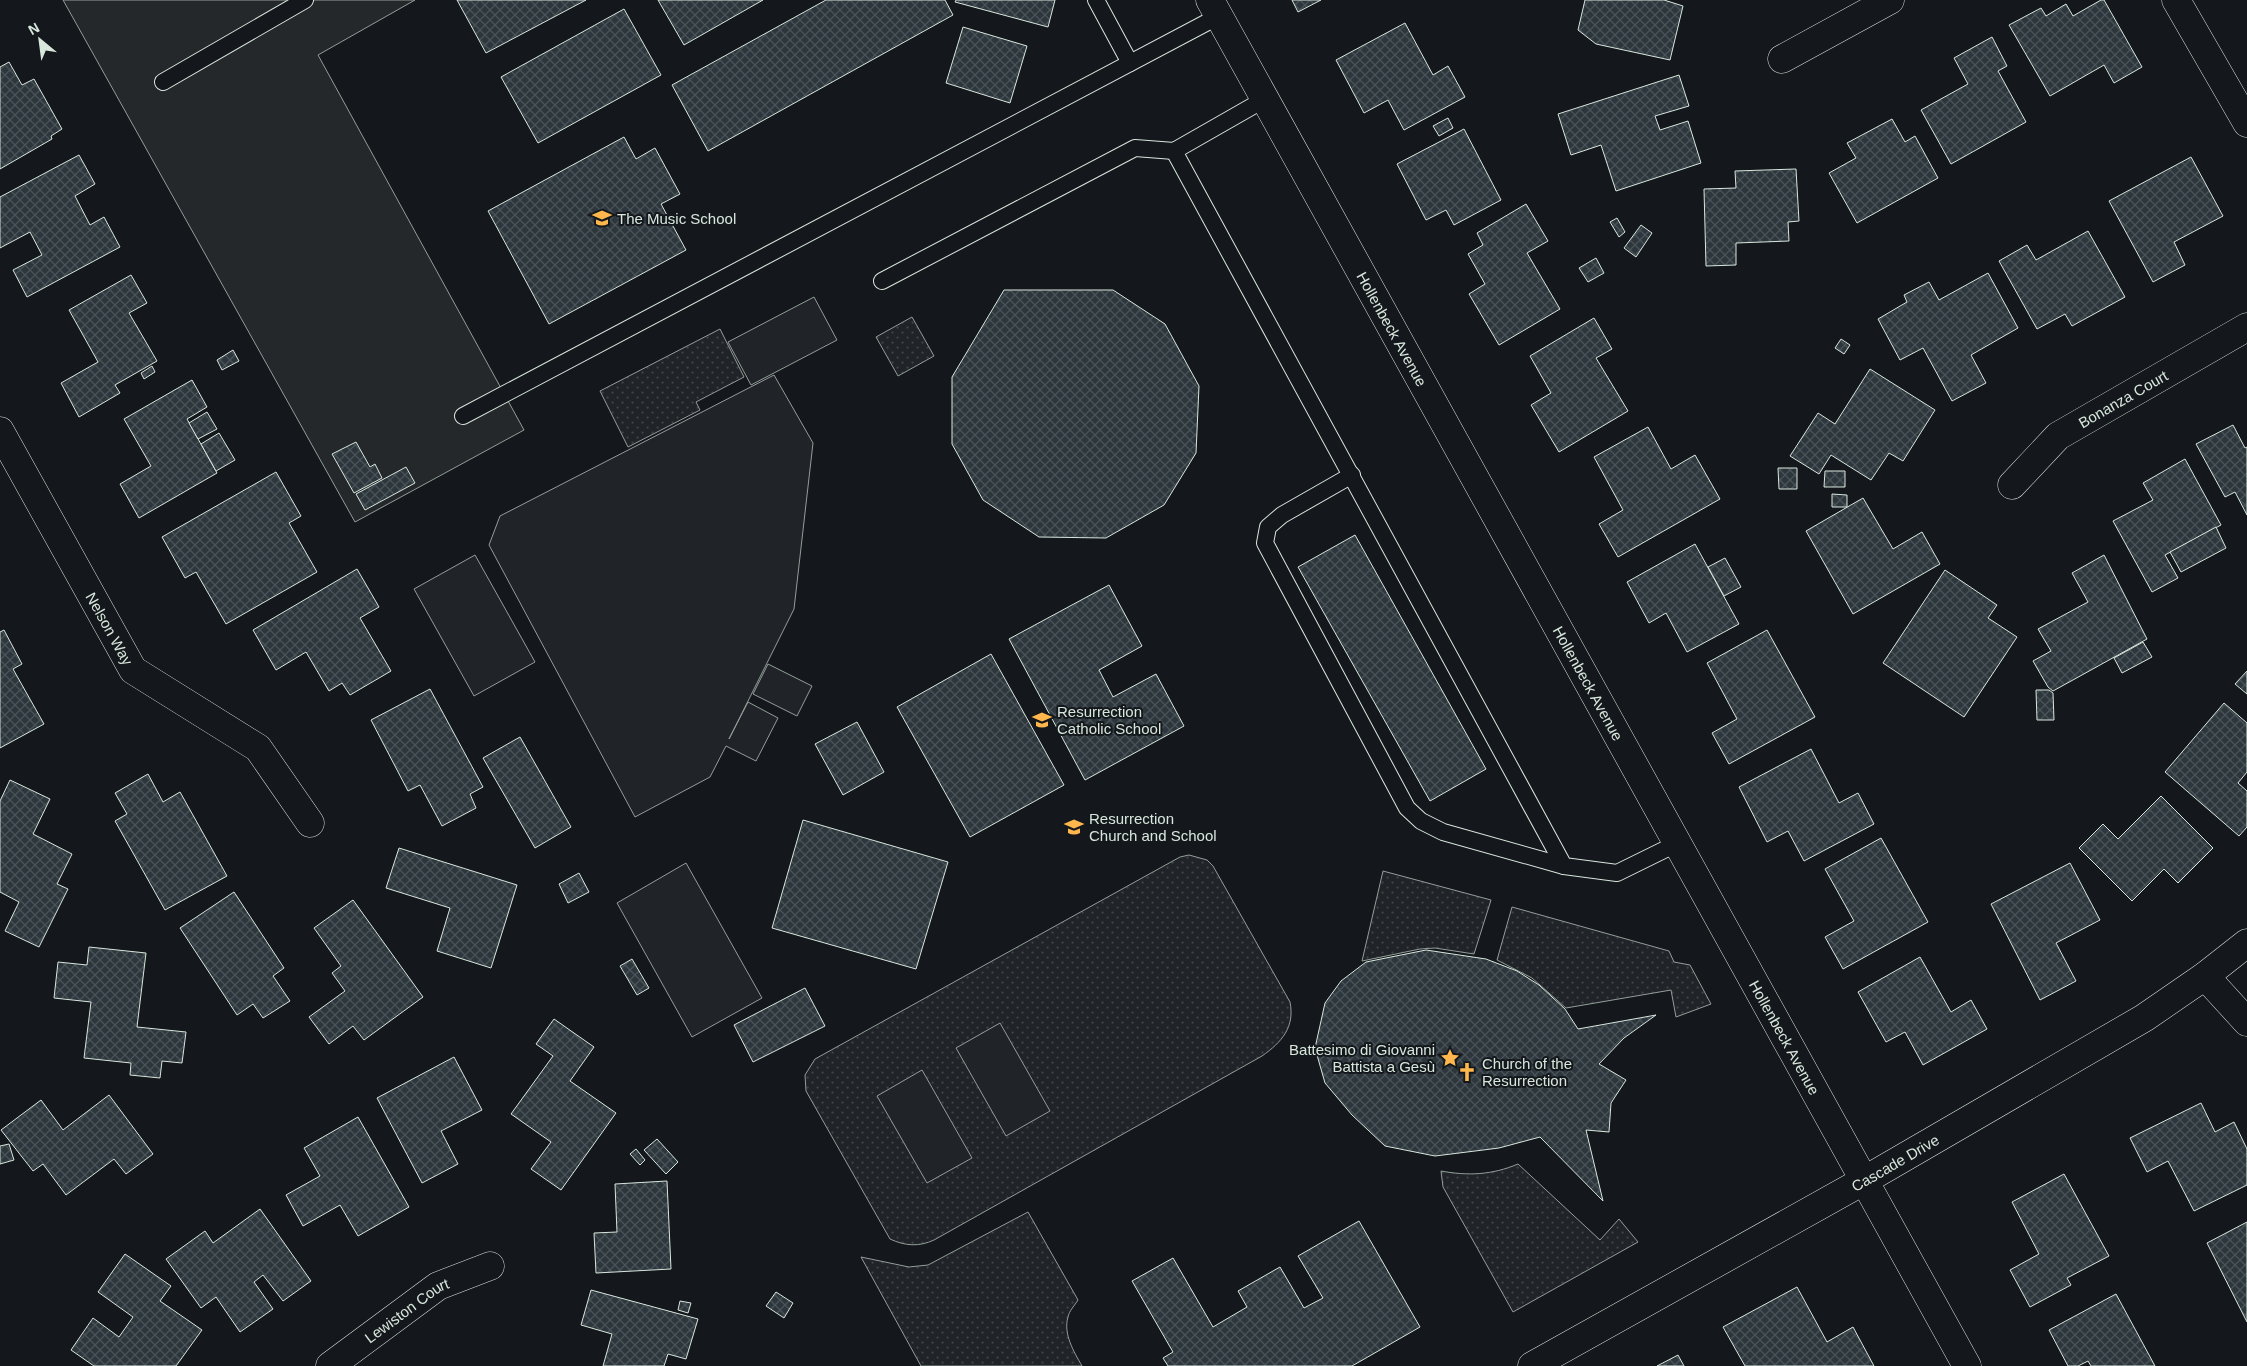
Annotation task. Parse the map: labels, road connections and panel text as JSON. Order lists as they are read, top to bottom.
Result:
{
  "streets": {
    "street": [
      "Hollenbeck Avenue",
      "Bonanza Court",
      "Nelson Way",
      "Cascade Drive",
      "Lewiston Court"
    ]
  },
  "crossings": [
    ["Hollenbeck Avenue", "Cascade Drive"]
  ],
  "places": {
    "school or university": ["The Music School", "Resurrection Catholic School", "Resurrection Church and School"],
    "place": ["Battesimo di Giovanni Battista a Gesù"],
    "church": ["Church of the Resurrection"]
  },
  "north": "top left"
}
